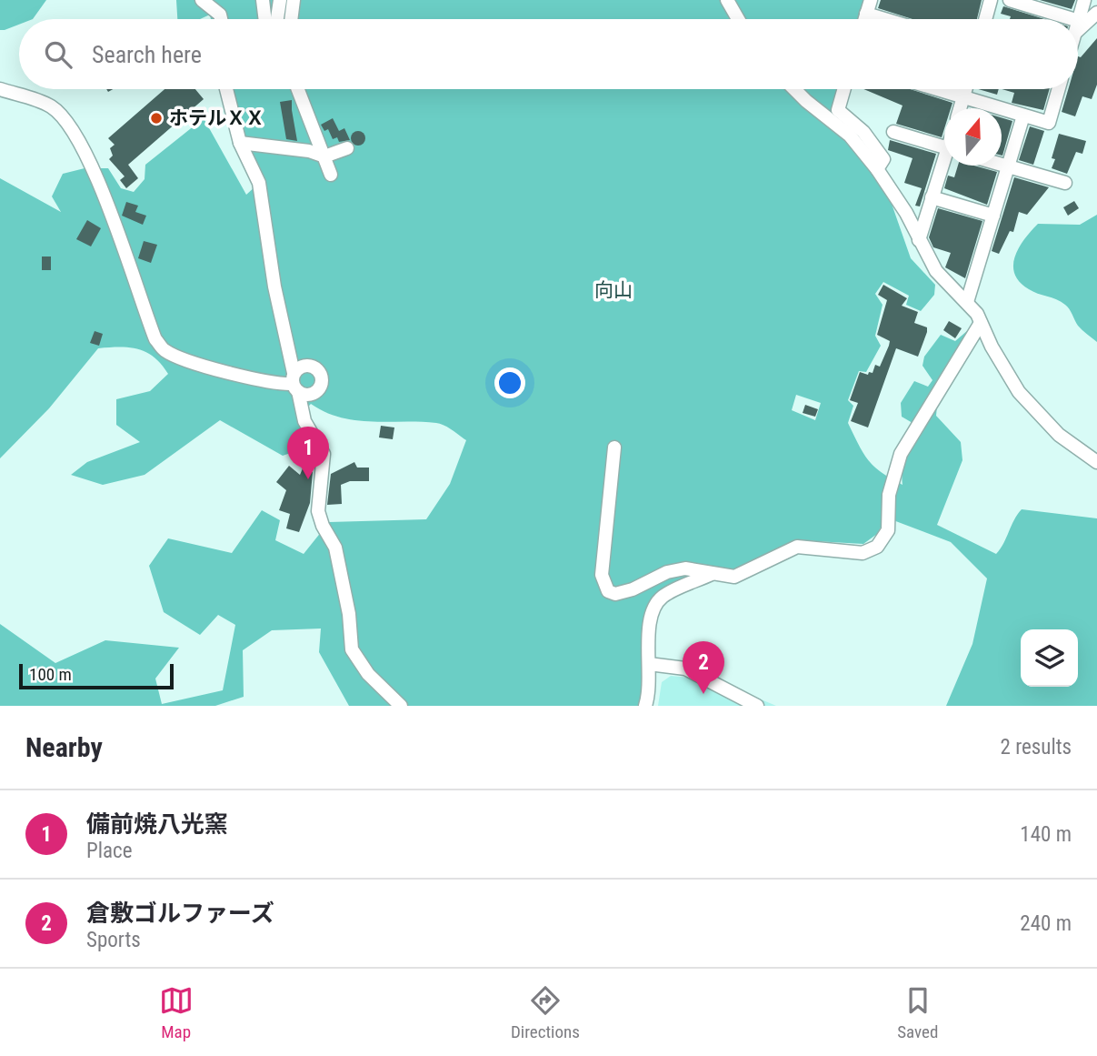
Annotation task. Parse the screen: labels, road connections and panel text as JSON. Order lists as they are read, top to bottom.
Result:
{
  "parks": ["向山"],
  "places": ["ホテルＸＸ"],
  "scale_bar": "100 m",
  "north": "top",
  "page": {
    "search": "Search here",
    "pins": ["1", "2"],
    "scale": "100 m",
    "heading": ["Nearby", "2 results"],
    "list": [
      {
        "mark": "1",
        "name": "備前焼八光窯",
        "note": "Place",
        "value": "140 m"
      },
      {
        "mark": "2",
        "name": "倉敷ゴルファーズ",
        "note": "Sports",
        "value": "240 m"
      }
    ],
    "nav": ["Map", "Directions", "Saved"]
  }
}
